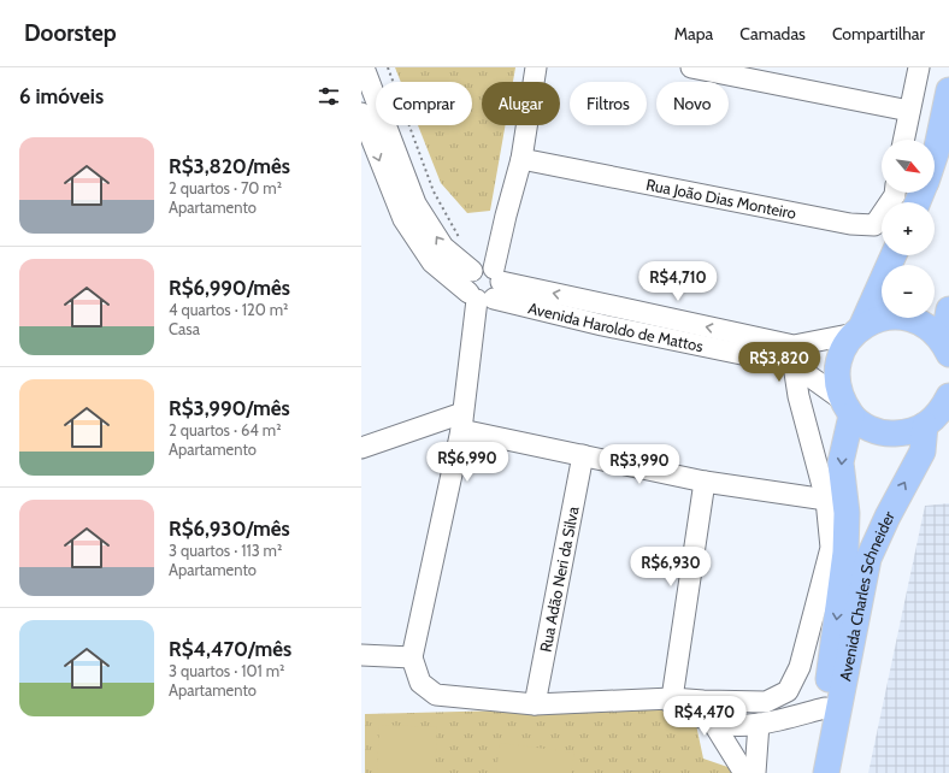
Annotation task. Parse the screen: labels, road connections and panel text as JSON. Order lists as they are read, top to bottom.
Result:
{
  "streets": {
    "main road": ["Avenida Charles Schneider"],
    "street": ["Rua João Dias Monteiro", "Avenida Haroldo de Mattos", "Rua Adão Neri da Silva"]
  },
  "crossings": [
    ["Avenida Haroldo de Mattos", "Avenida Charles Schneider"]
  ],
  "north": "bottom right",
  "page": {
    "header": "Doorstep",
    "nav": ["Mapa", "Camadas", "Compartilhar"],
    "heading": "6 imóveis",
    "chip": [
      "Comprar",
      "Alugar",
      "Filtros",
      "Novo"
    ],
    "list": [
      {
        "name": "R$3,820/mês",
        "note": "2 quartos · 70 m² · Apartamento"
      },
      {
        "name": "R$6,990/mês",
        "note": "4 quartos · 120 m² · Casa"
      },
      {
        "name": "R$3,990/mês",
        "note": "2 quartos · 64 m² · Apartamento"
      },
      {
        "name": "R$6,930/mês",
        "note": "3 quartos · 113 m² · Apartamento"
      },
      {
        "name": "R$4,470/mês",
        "note": "3 quartos · 101 m² · Apartamento"
      }
    ],
    "map_buttons": ["+", "−"],
    "price": [
      "R$4,710",
      "R$3,820",
      "R$6,990",
      "R$3,990",
      "R$6,930",
      "R$4,470"
    ]
  }
}
